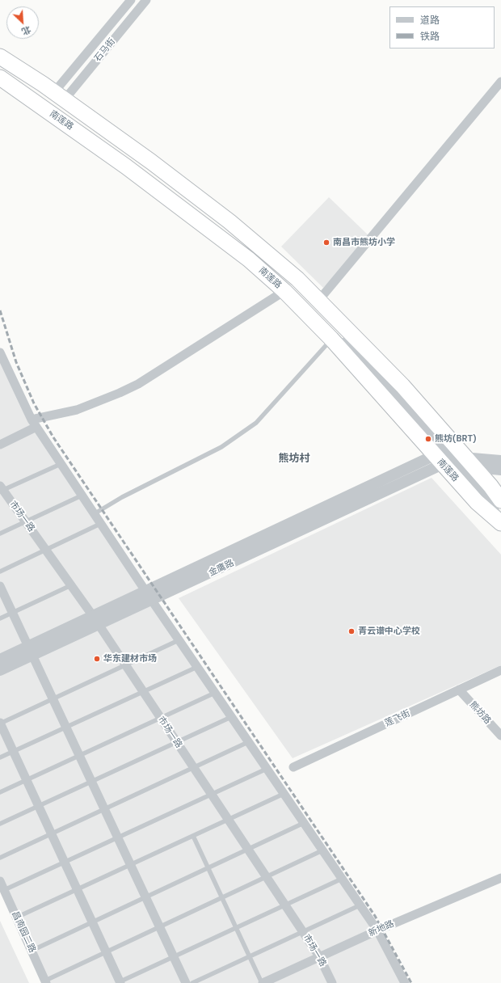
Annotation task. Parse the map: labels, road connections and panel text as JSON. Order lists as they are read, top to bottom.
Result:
{
  "streets": {
    "highway": ["南莲路"],
    "street": [
      "石马街",
      "市场一路",
      "金鹰路",
      "熊坊路",
      "莲飞街",
      "新地路",
      "昌南园二路"
    ]
  },
  "crossings": [
    ["石马街", "南莲路"],
    ["南莲路", "金鹰路"],
    ["市场一路", "金鹰路"],
    ["市场一路", "新地路"],
    ["熊坊路", "莲飞街"]
  ],
  "districts": ["熊坊村"],
  "places": [
    "南昌市熊坊小学",
    "熊坊(BRT)",
    "青云谱中心学校",
    "华东建材市场"
  ],
  "legend": ["道路", "铁路"],
  "north": "bottom right"
}
